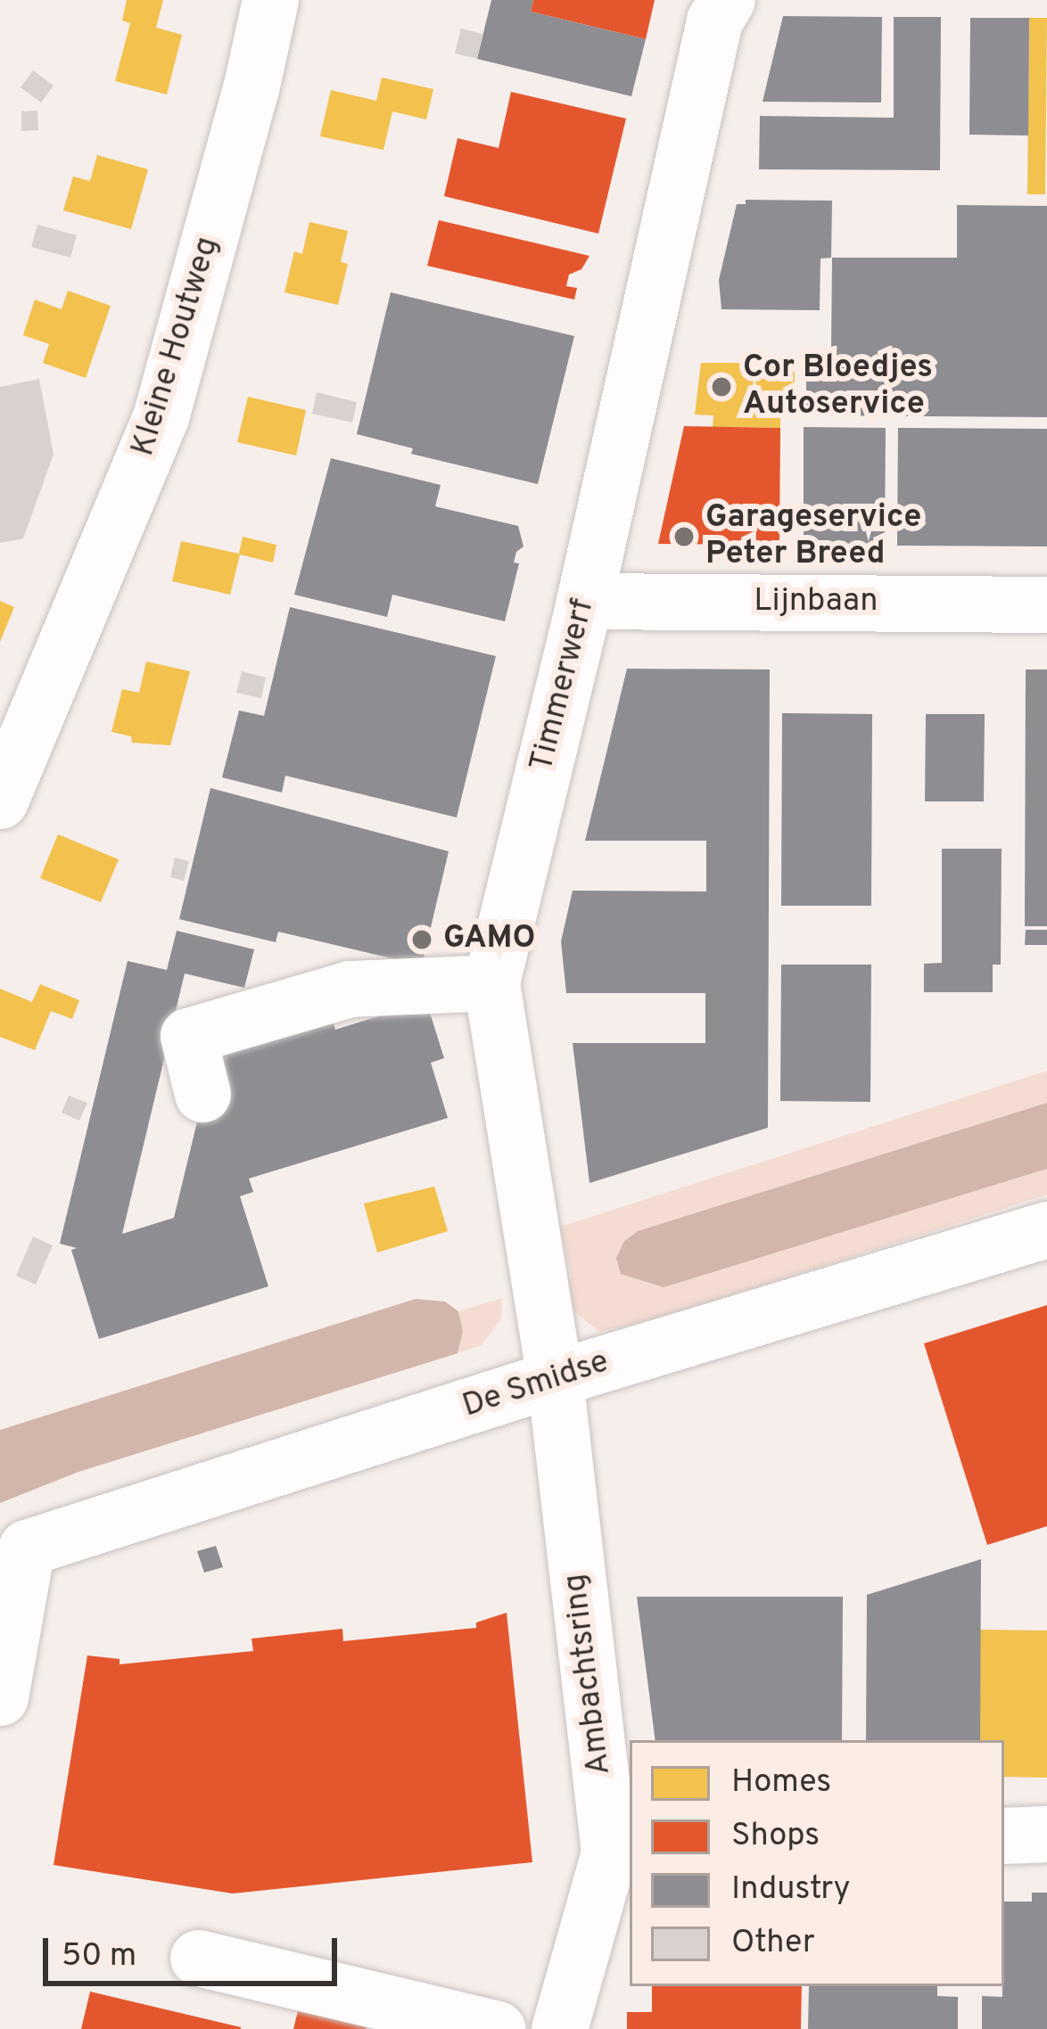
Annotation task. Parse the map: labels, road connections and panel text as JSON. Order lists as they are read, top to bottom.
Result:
{
  "streets": {
    "street": [
      "Kleine Houtweg",
      "Lijnbaan",
      "Timmerwerf",
      "De Smidse",
      "Ambachtsring"
    ]
  },
  "crossings": [
    ["Lijnbaan", "Timmerwerf"],
    ["Timmerwerf", "De Smidse"],
    ["Timmerwerf", "Ambachtsring"],
    ["De Smidse", "Ambachtsring"]
  ],
  "places": ["Cor Bloedjes Autoservice", "Garageservice Peter Breed", "GAMO"],
  "legend": [
    "Homes",
    "Shops",
    "Industry",
    "Other"
  ],
  "scale_bar": "50 m"
}
